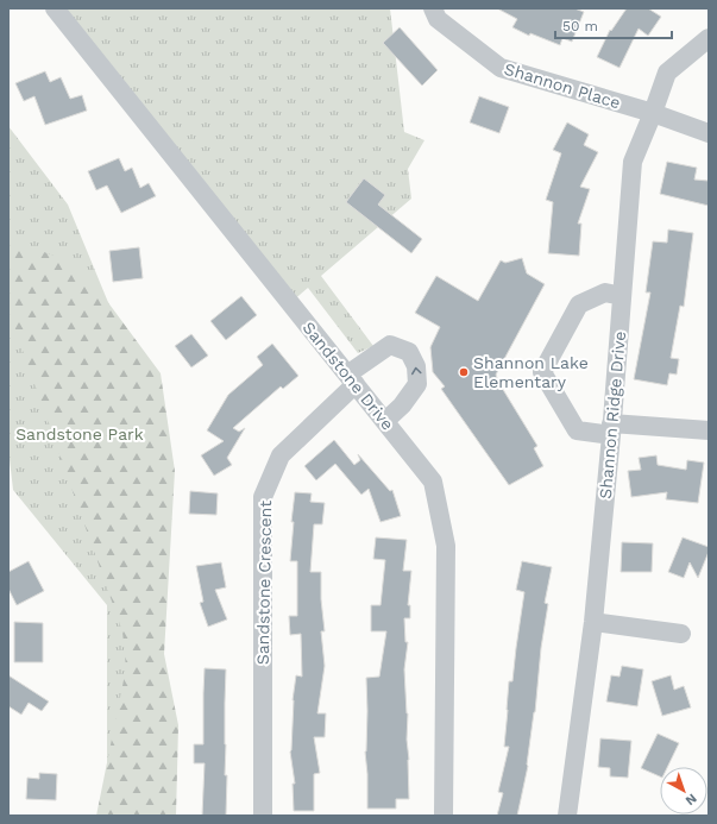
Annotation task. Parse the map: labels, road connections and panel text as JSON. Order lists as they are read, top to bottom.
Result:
{
  "streets": {
    "street": [
      "Shannon Place",
      "Sandstone Drive",
      "Shannon Ridge Drive",
      "Sandstone Crescent"
    ]
  },
  "crossings": [
    ["Shannon Place", "Shannon Ridge Drive"],
    ["Sandstone Drive", "Sandstone Crescent"]
  ],
  "parks": ["Sandstone Park"],
  "places": ["Shannon Lake Elementary"],
  "scale_bar": "50 m",
  "north": "bottom right"
}
